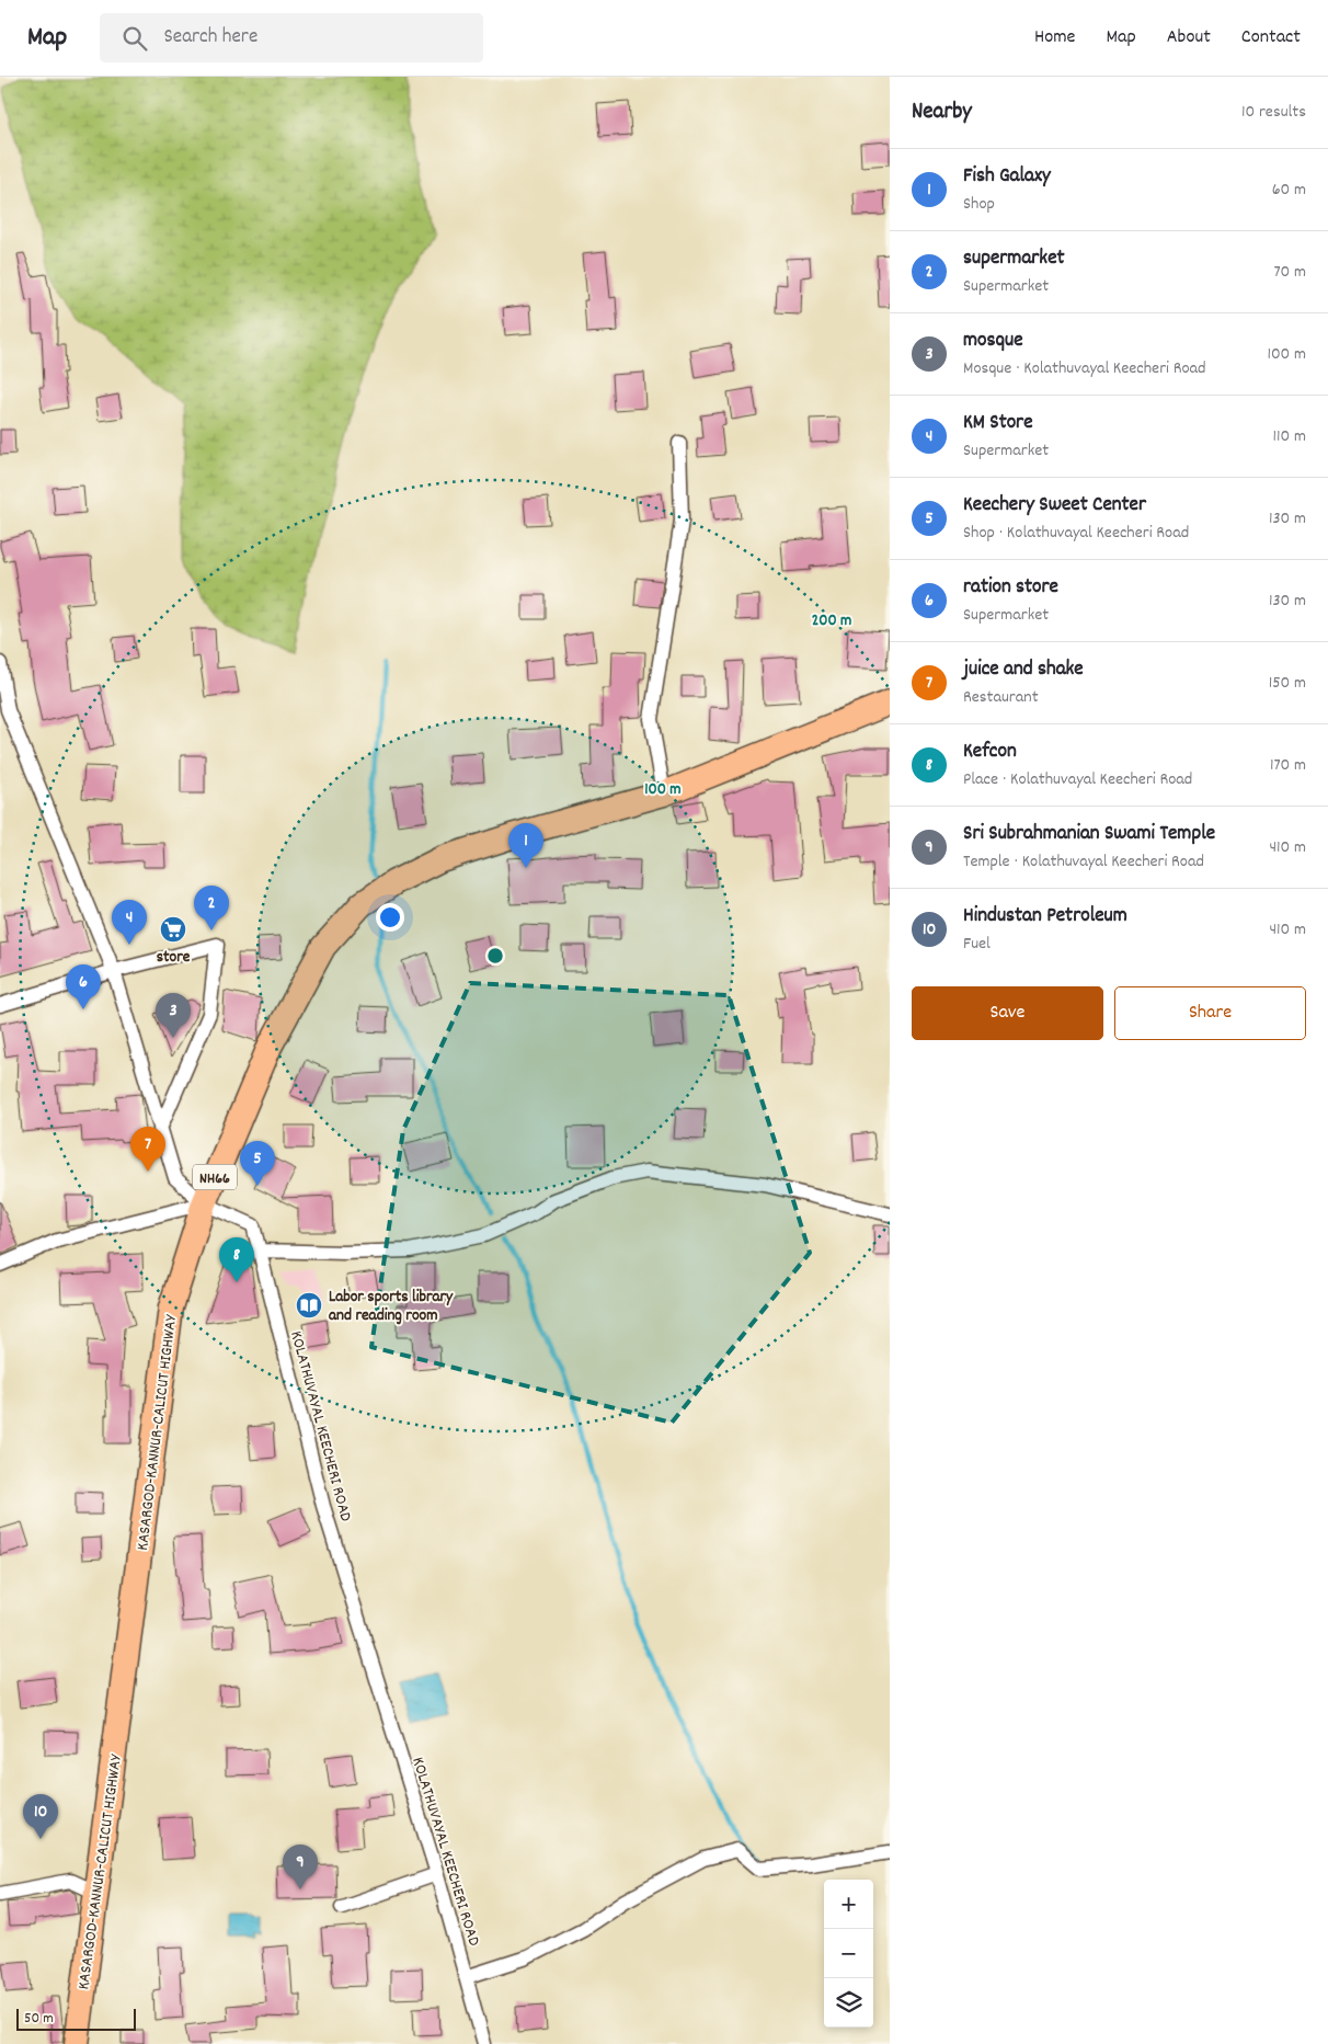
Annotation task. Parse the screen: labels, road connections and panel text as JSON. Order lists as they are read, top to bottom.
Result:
{
  "streets": {
    "highway": ["NH66", "KASARGOD-KANNUR-CALICUT HIGHWAY"],
    "street": ["KOLATHUVAYAL KEECHERI ROAD"]
  },
  "crossings": [
    ["KOLATHUVAYAL KEECHERI ROAD", "KASARGOD-KANNUR-CALICUT HIGHWAY"]
  ],
  "places": {
    "supermarket": ["store"],
    "library": ["Labor sports library and reading room"]
  },
  "scale_bar": "50 m",
  "page": {
    "header": "Map",
    "search": "Search here",
    "nav": [
      "Home",
      "Map",
      "About",
      "Contact"
    ],
    "heading": ["Nearby", "10 results"],
    "list": [
      {
        "mark": "1",
        "name": "Fish Galaxy",
        "note": "Shop",
        "value": "60 m"
      },
      {
        "mark": "2",
        "name": "supermarket",
        "note": "Supermarket",
        "value": "70 m"
      },
      {
        "mark": "3",
        "name": "mosque",
        "note": "Mosque · Kolathuvayal Keecheri Road",
        "value": "100 m"
      },
      {
        "mark": "4",
        "name": "KM Store",
        "note": "Supermarket",
        "value": "110 m"
      },
      {
        "mark": "5",
        "name": "Keechery Sweet Center",
        "note": "Shop · Kolathuvayal Keecheri Road",
        "value": "130 m"
      },
      {
        "mark": "6",
        "name": "ration store",
        "note": "Supermarket",
        "value": "130 m"
      },
      {
        "mark": "7",
        "name": "juice and shake",
        "note": "Restaurant",
        "value": "150 m"
      },
      {
        "mark": "8",
        "name": "Kefcon",
        "note": "Place · Kolathuvayal Keecheri Road",
        "value": "170 m"
      },
      {
        "mark": "9",
        "name": "Sri Subrahmanian Swami Temple",
        "note": "Temple · Kolathuvayal Keecheri Road",
        "value": "410 m"
      },
      {
        "mark": "10",
        "name": "Hindustan Petroleum",
        "note": "Fuel",
        "value": "410 m"
      }
    ],
    "pins": [
      "1",
      "2",
      "4",
      "6",
      "3",
      "7",
      "5",
      "8",
      "10",
      "9"
    ],
    "buttons": ["Save", "Share"],
    "map_buttons": ["+", "−"],
    "scale": "50 m"
  },
  "rings": ["200 m", "100 m"]
}
